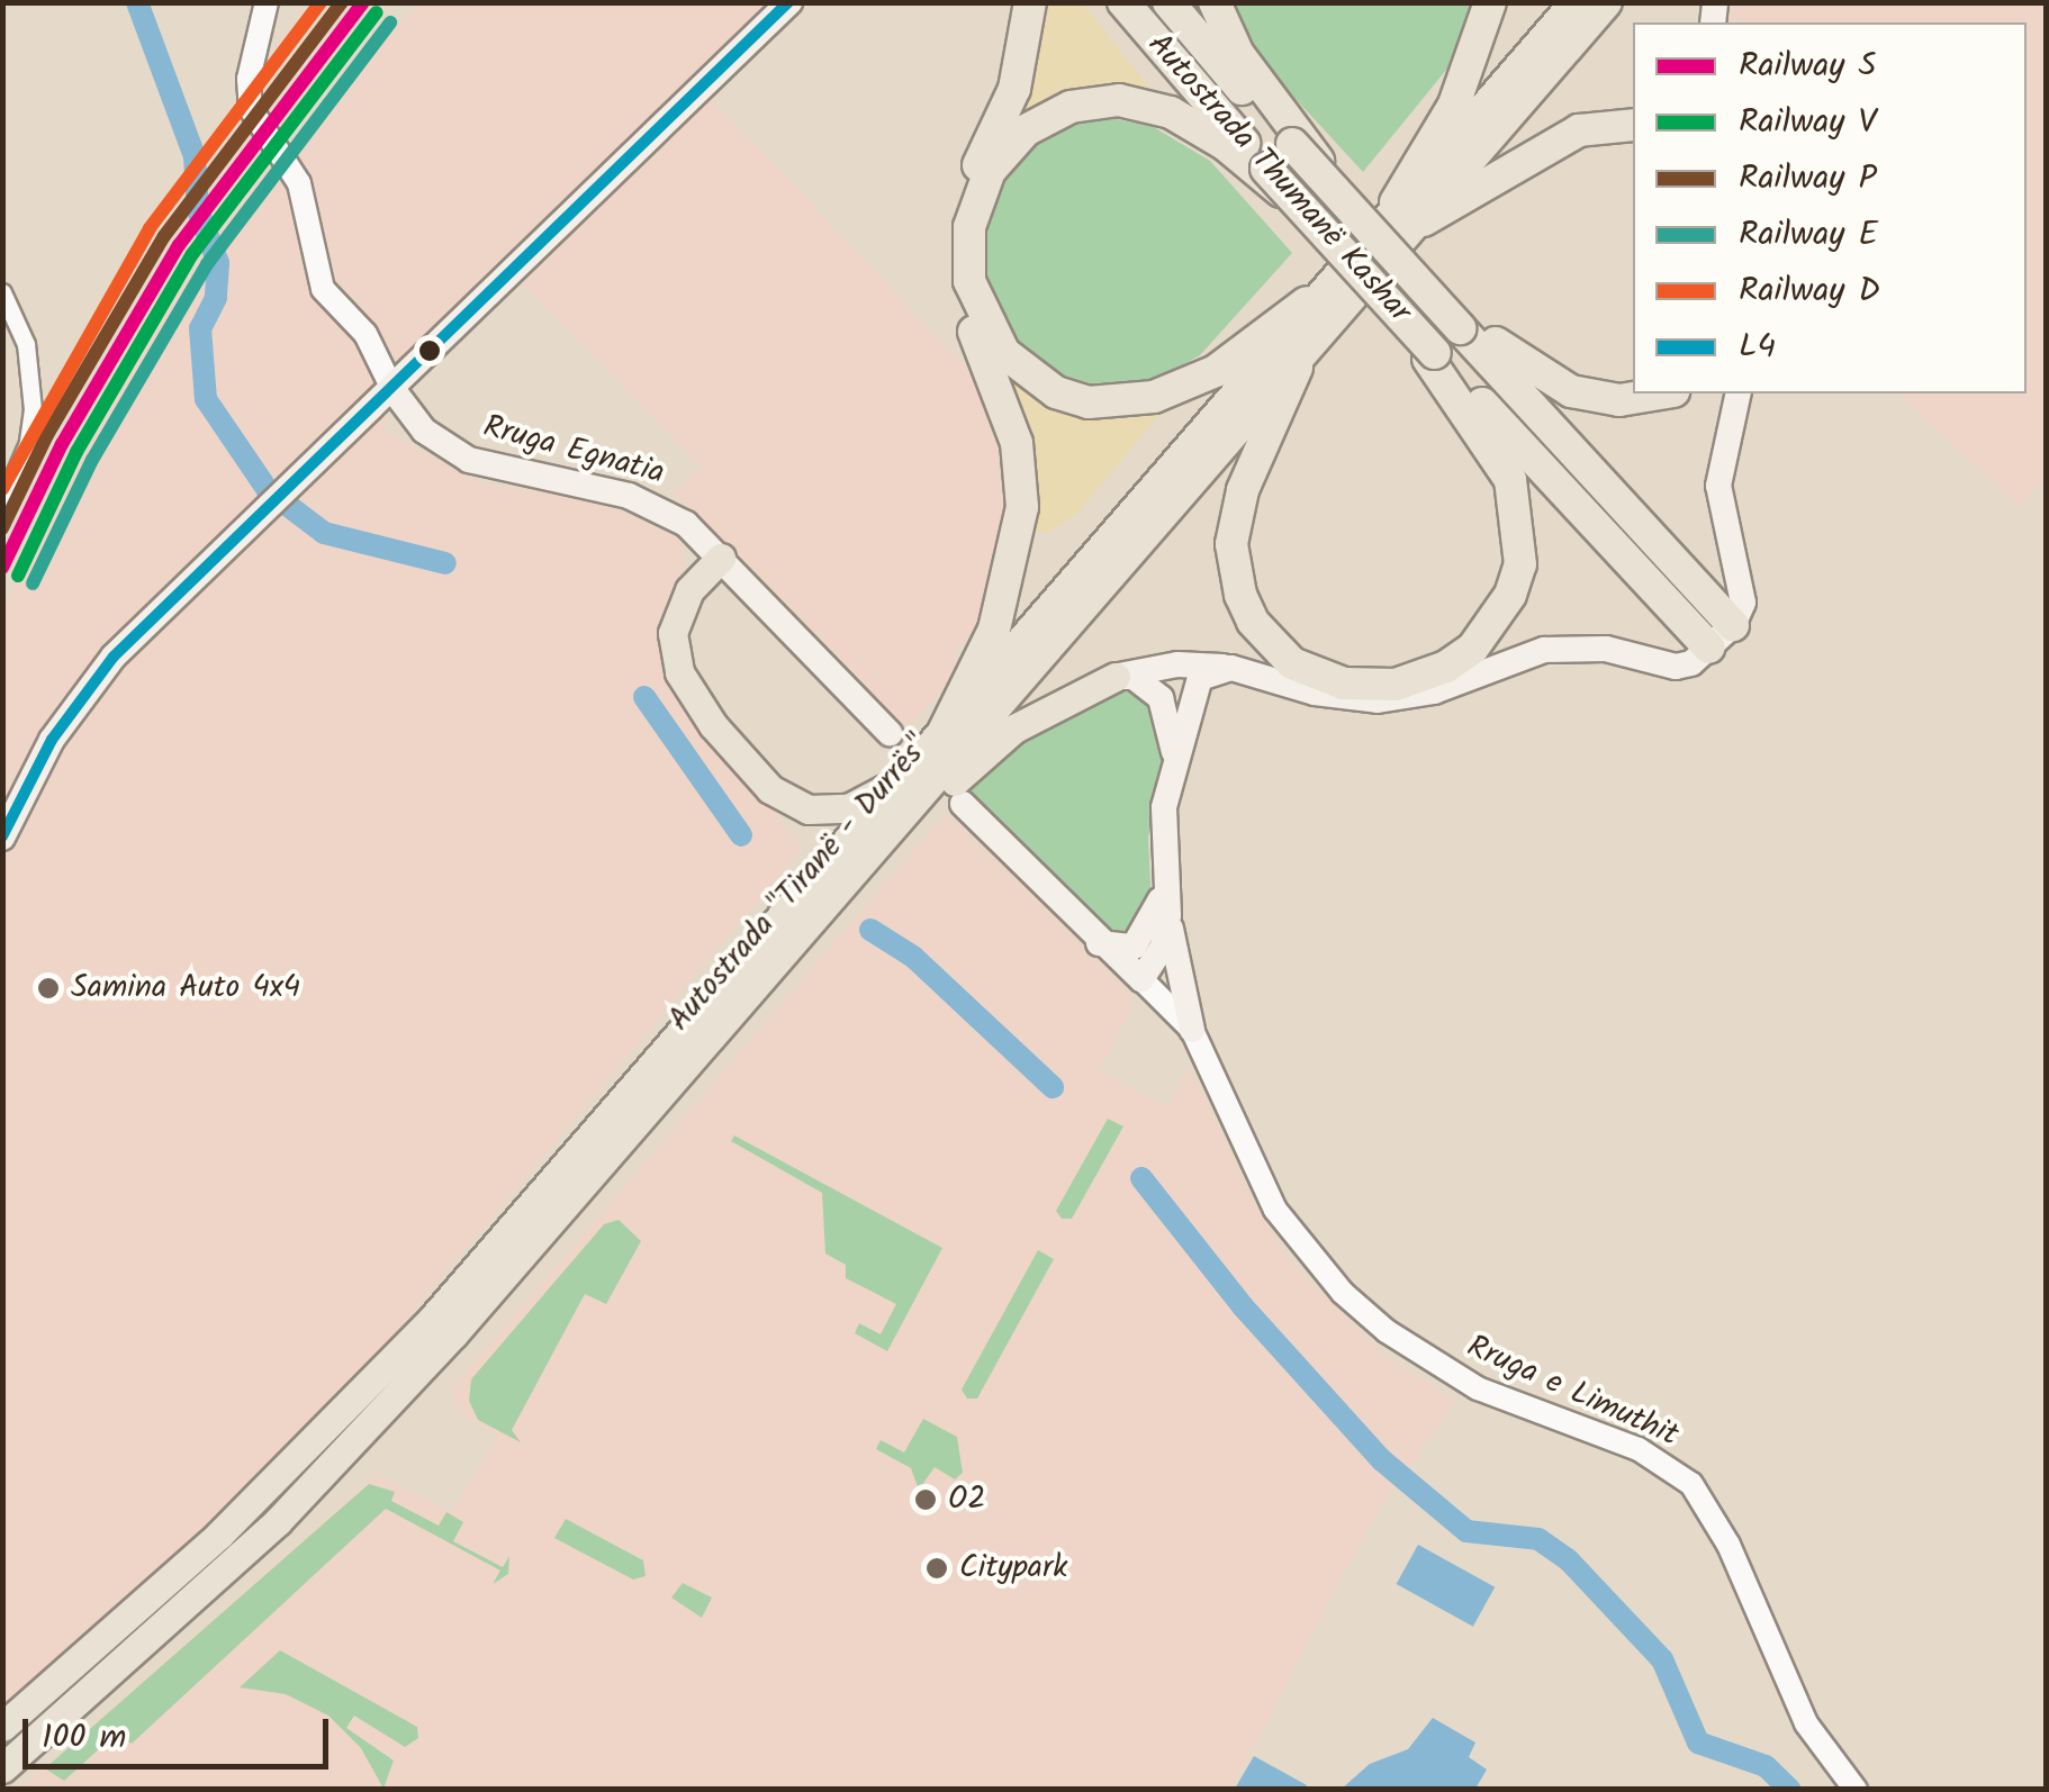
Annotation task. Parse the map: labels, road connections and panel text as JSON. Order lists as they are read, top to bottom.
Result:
{
  "streets": {
    "highway": ["Autostrada Thumanë Kashar", "Autostrada \"Tiranë - Durrës\""],
    "main road": ["Rruga Egnatia"],
    "street": ["Rruga e Limuthit"]
  },
  "places": ["Samina Auto 4x4", "O2", "Citypark"],
  "lines": [
    "rail line S",
    "rail line P",
    "rail line D",
    "transit line L4",
    "rail line V",
    "rail line E"
  ],
  "legend": [
    "Railway S",
    "Railway V",
    "Railway P",
    "Railway E",
    "Railway D",
    "L4"
  ],
  "scale_bar": "100 m"
}
